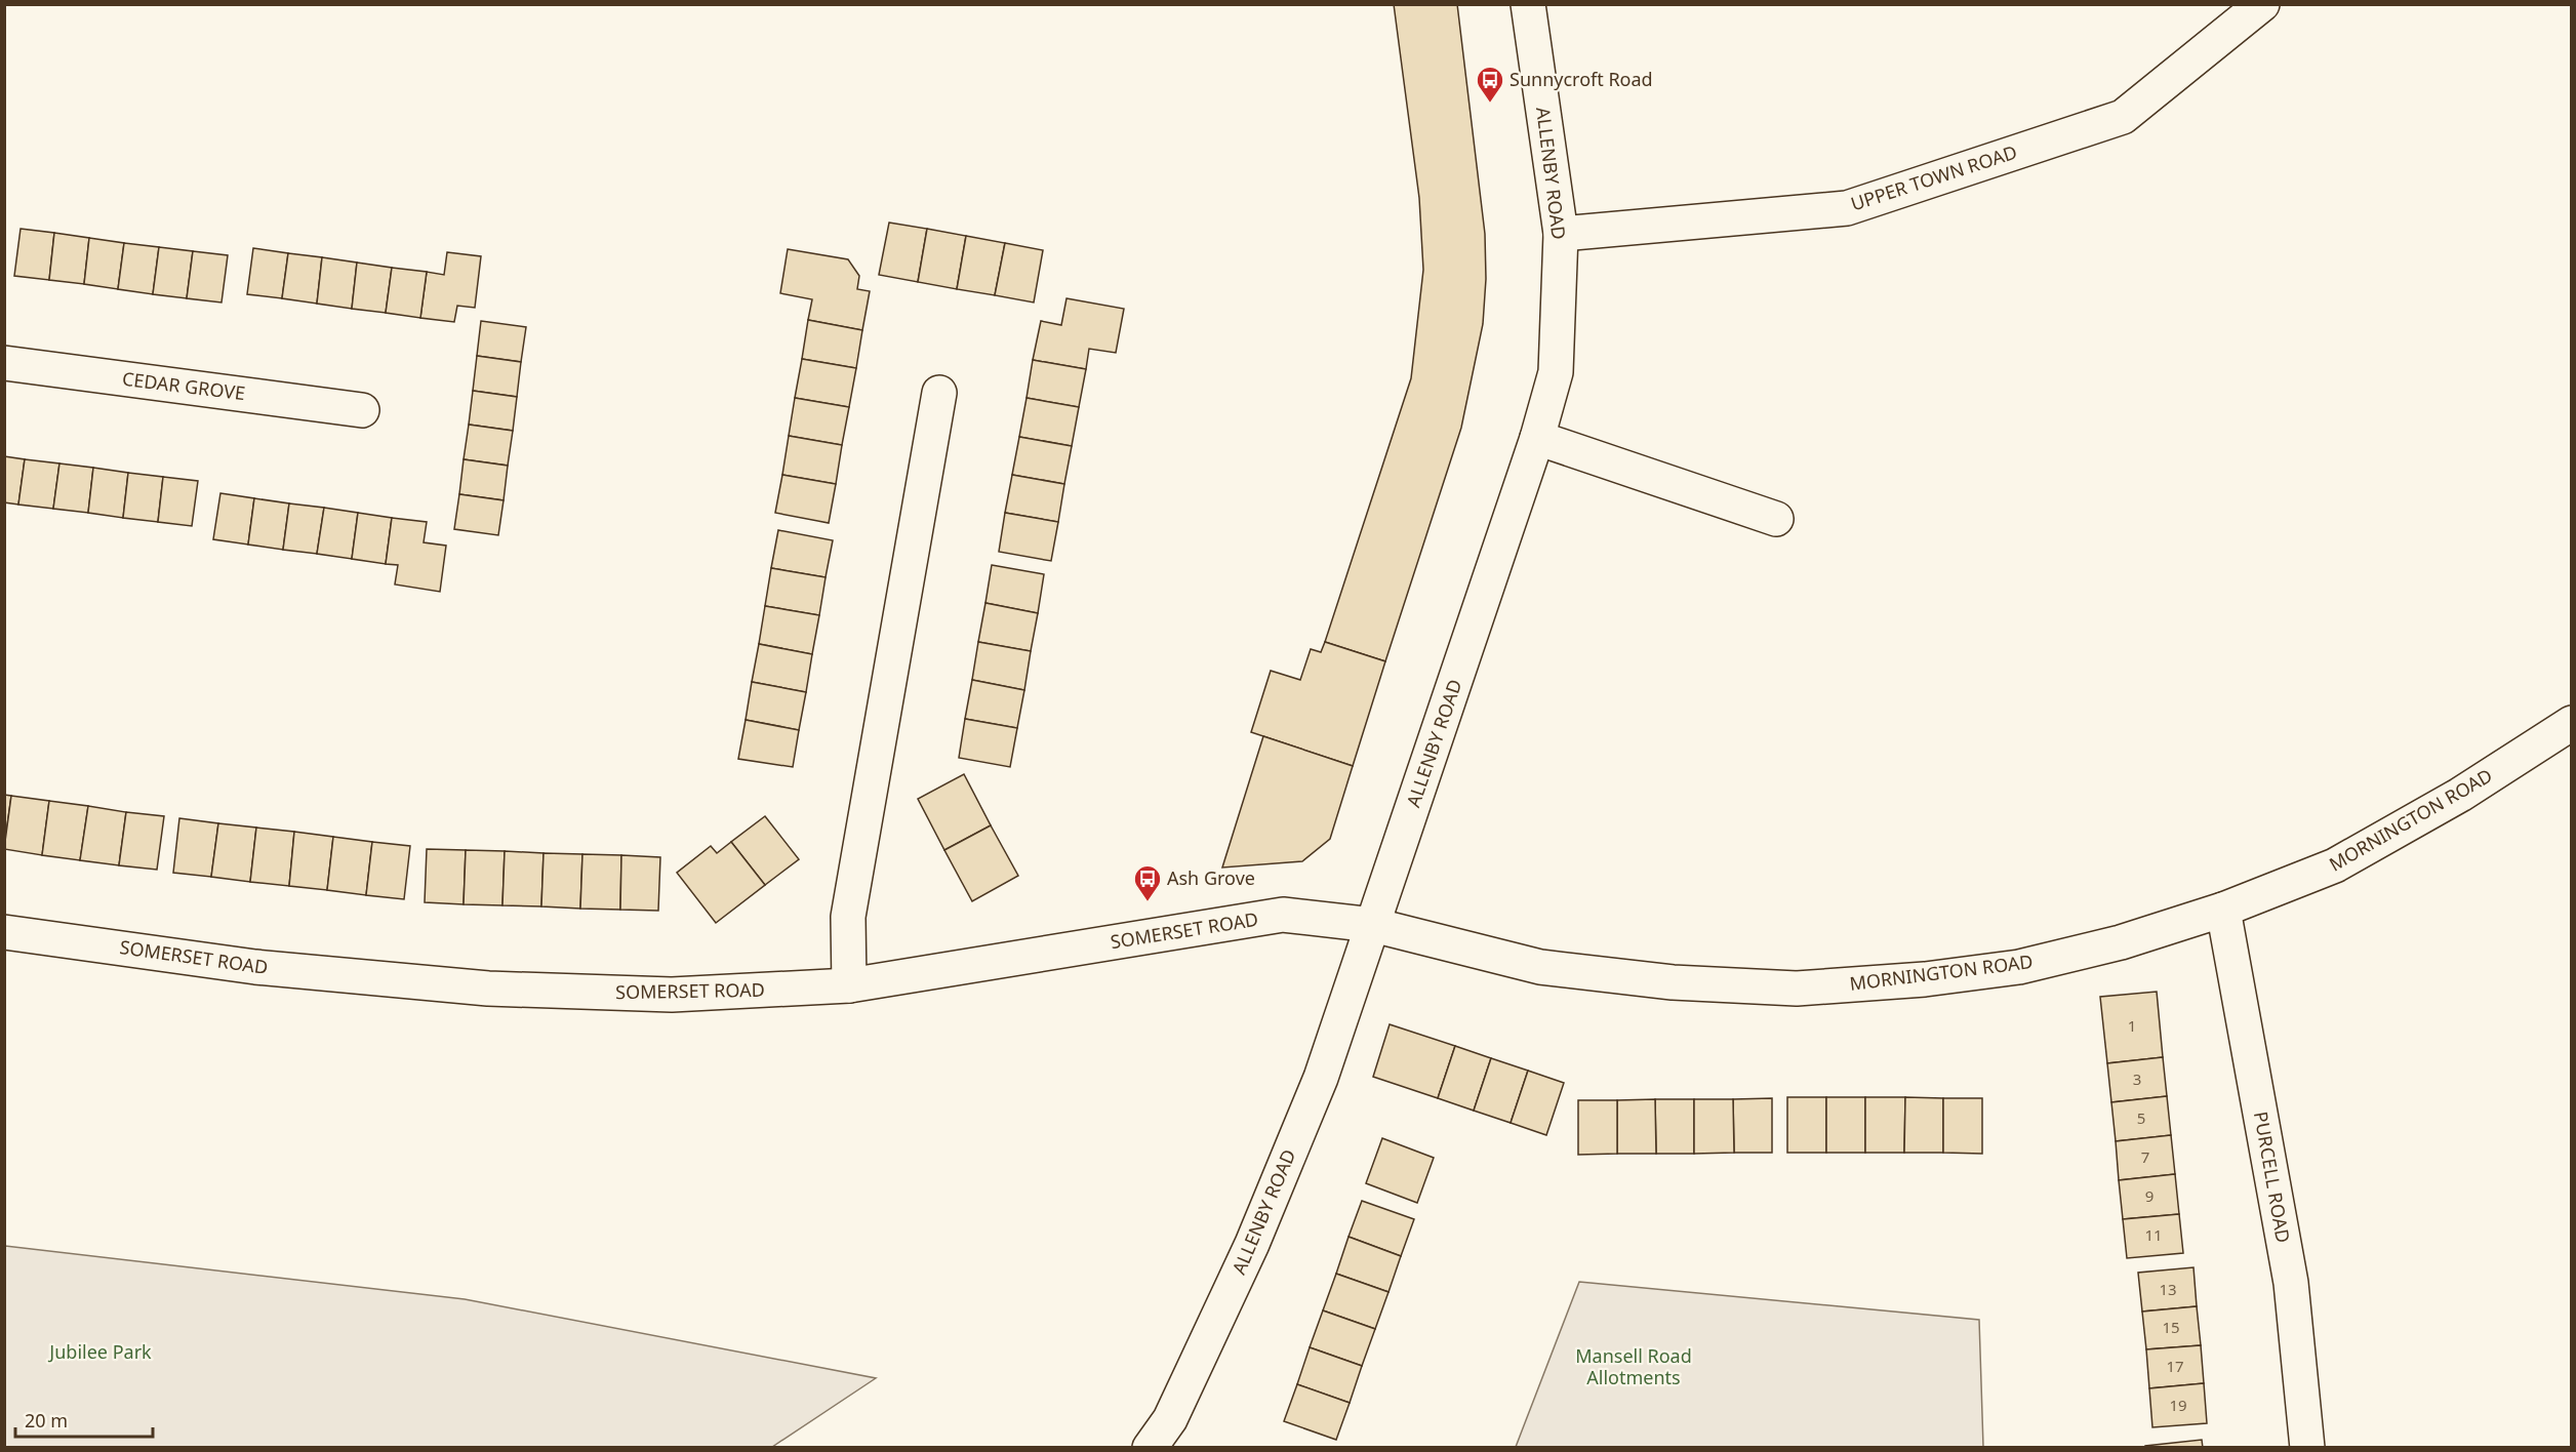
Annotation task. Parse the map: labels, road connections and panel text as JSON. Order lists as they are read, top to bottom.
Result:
{
  "streets": {
    "street": [
      "ALLENBY ROAD",
      "UPPER TOWN ROAD",
      "CEDAR GROVE",
      "MORNINGTON ROAD",
      "SOMERSET ROAD",
      "PURCELL ROAD"
    ]
  },
  "crossings": [
    ["ALLENBY ROAD", "UPPER TOWN ROAD"],
    ["ALLENBY ROAD", "MORNINGTON ROAD"],
    ["ALLENBY ROAD", "SOMERSET ROAD"],
    ["MORNINGTON ROAD", "SOMERSET ROAD"],
    ["MORNINGTON ROAD", "PURCELL ROAD"]
  ],
  "parks": ["Jubilee Park", "Mansell Road Allotments"],
  "places": {
    "bus stop": ["Sunnycroft Road", "Ash Grove"]
  },
  "house_numbers": [
    "1",
    "3",
    "5",
    "7",
    "9",
    "11",
    "13",
    "15",
    "17",
    "19"
  ],
  "scale_bar": "20 m"
}
